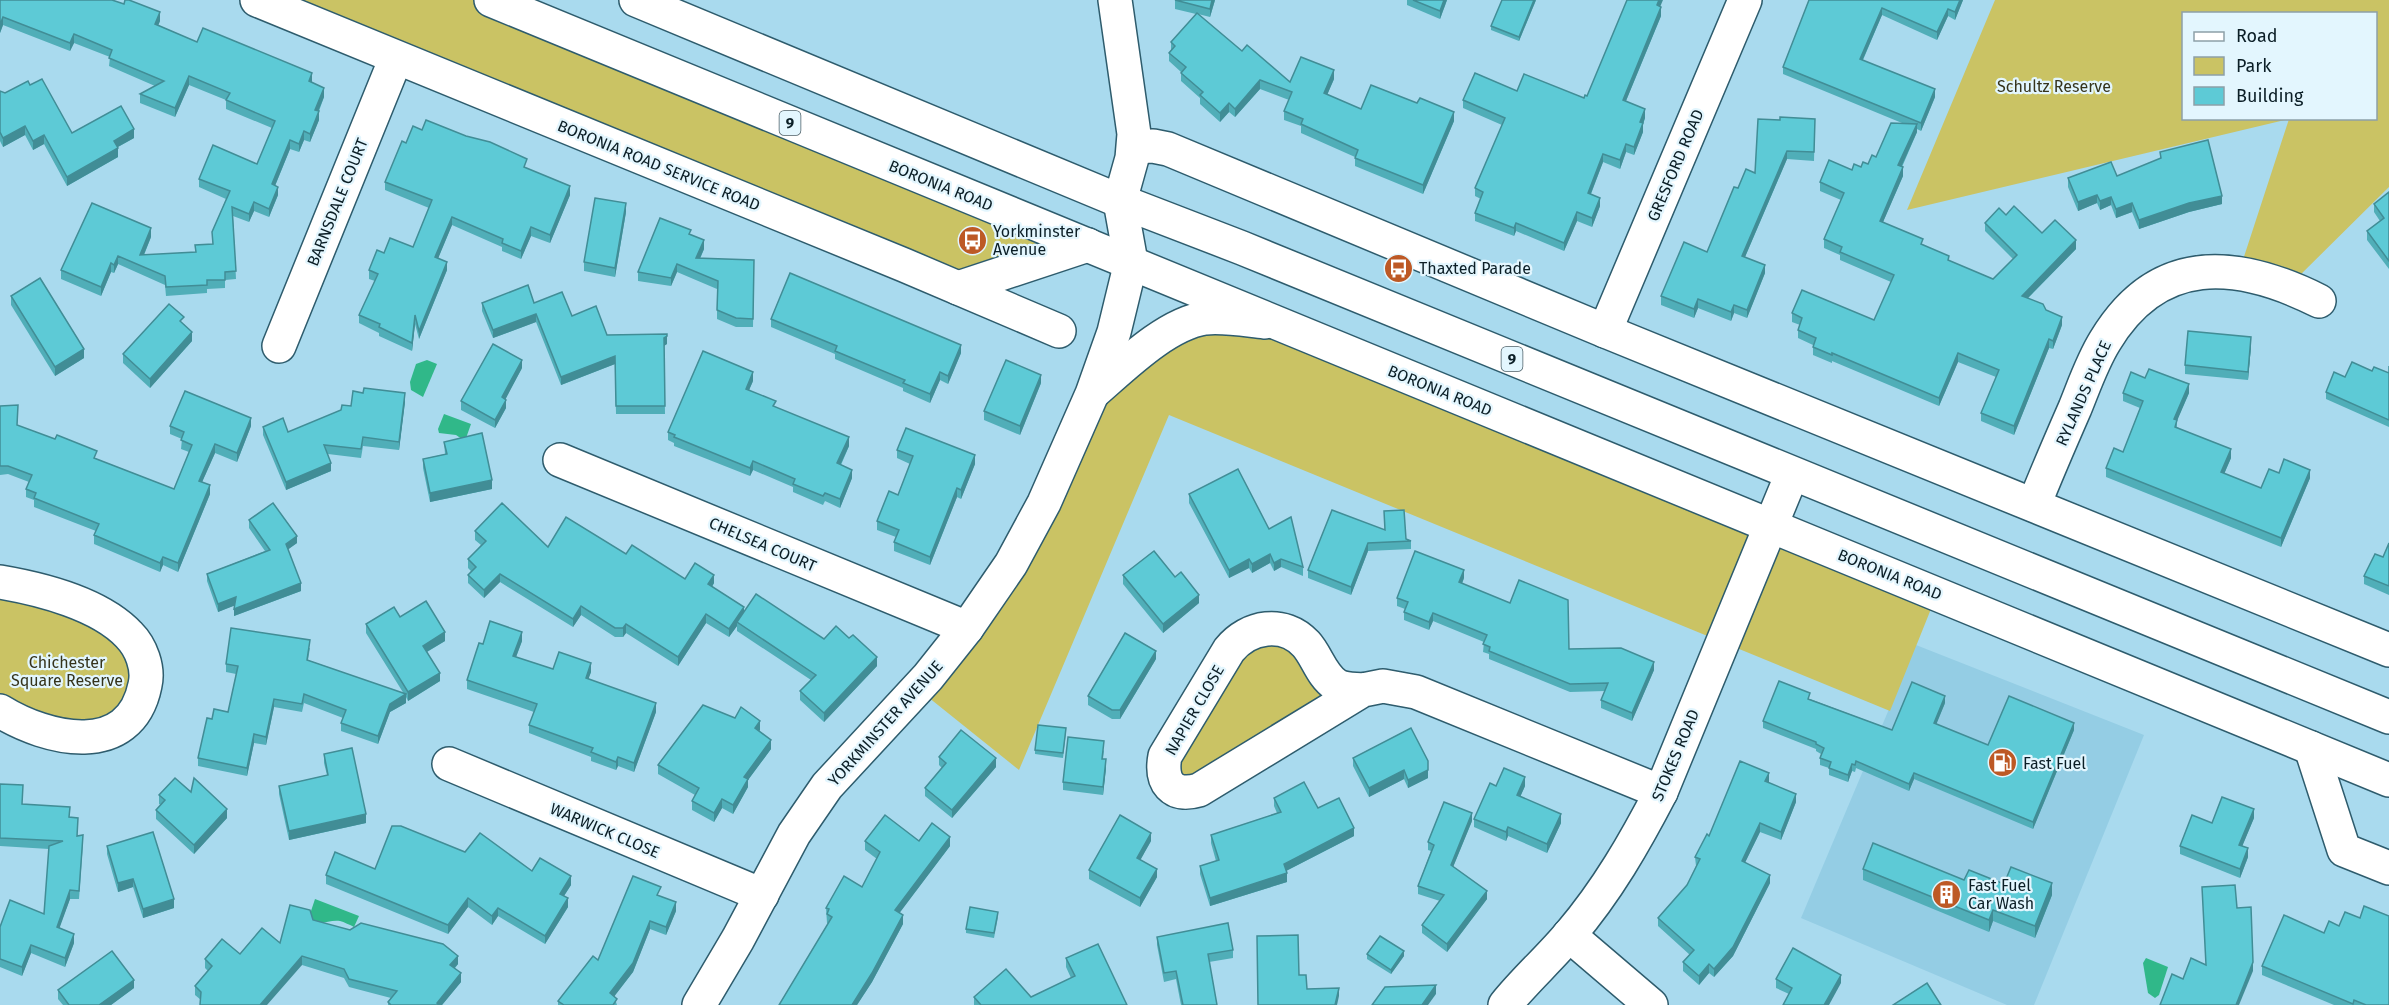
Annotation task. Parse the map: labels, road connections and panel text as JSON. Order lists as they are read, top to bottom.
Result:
{
  "streets": {
    "street": [
      "9",
      "BORONIA ROAD SERVICE ROAD",
      "GRESFORD ROAD",
      "BORONIA ROAD",
      "BARNSDALE COURT",
      "RYLANDS PLACE",
      "CHELSEA COURT",
      "NAPIER CLOSE",
      "YORKMINSTER AVENUE",
      "STOKES ROAD",
      "WARWICK CLOSE"
    ]
  },
  "crossings": [
    ["9", "YORKMINSTER AVENUE"],
    ["9", "STOKES ROAD"],
    ["BORONIA ROAD SERVICE ROAD", "BARNSDALE COURT"],
    ["BORONIA ROAD", "YORKMINSTER AVENUE"],
    ["BORONIA ROAD", "STOKES ROAD"],
    ["CHELSEA COURT", "YORKMINSTER AVENUE"],
    ["NAPIER CLOSE", "STOKES ROAD"],
    ["YORKMINSTER AVENUE", "WARWICK CLOSE"]
  ],
  "parks": ["Schultz Reserve", "Chichester Square Reserve"],
  "places": {
    "bus stop": ["Yorkminster Avenue", "Thaxted Parade"],
    "fuel station": ["Fast Fuel"],
    "building": ["Fast Fuel Car Wash"]
  },
  "legend": ["Road", "Park", "Building"]
}
